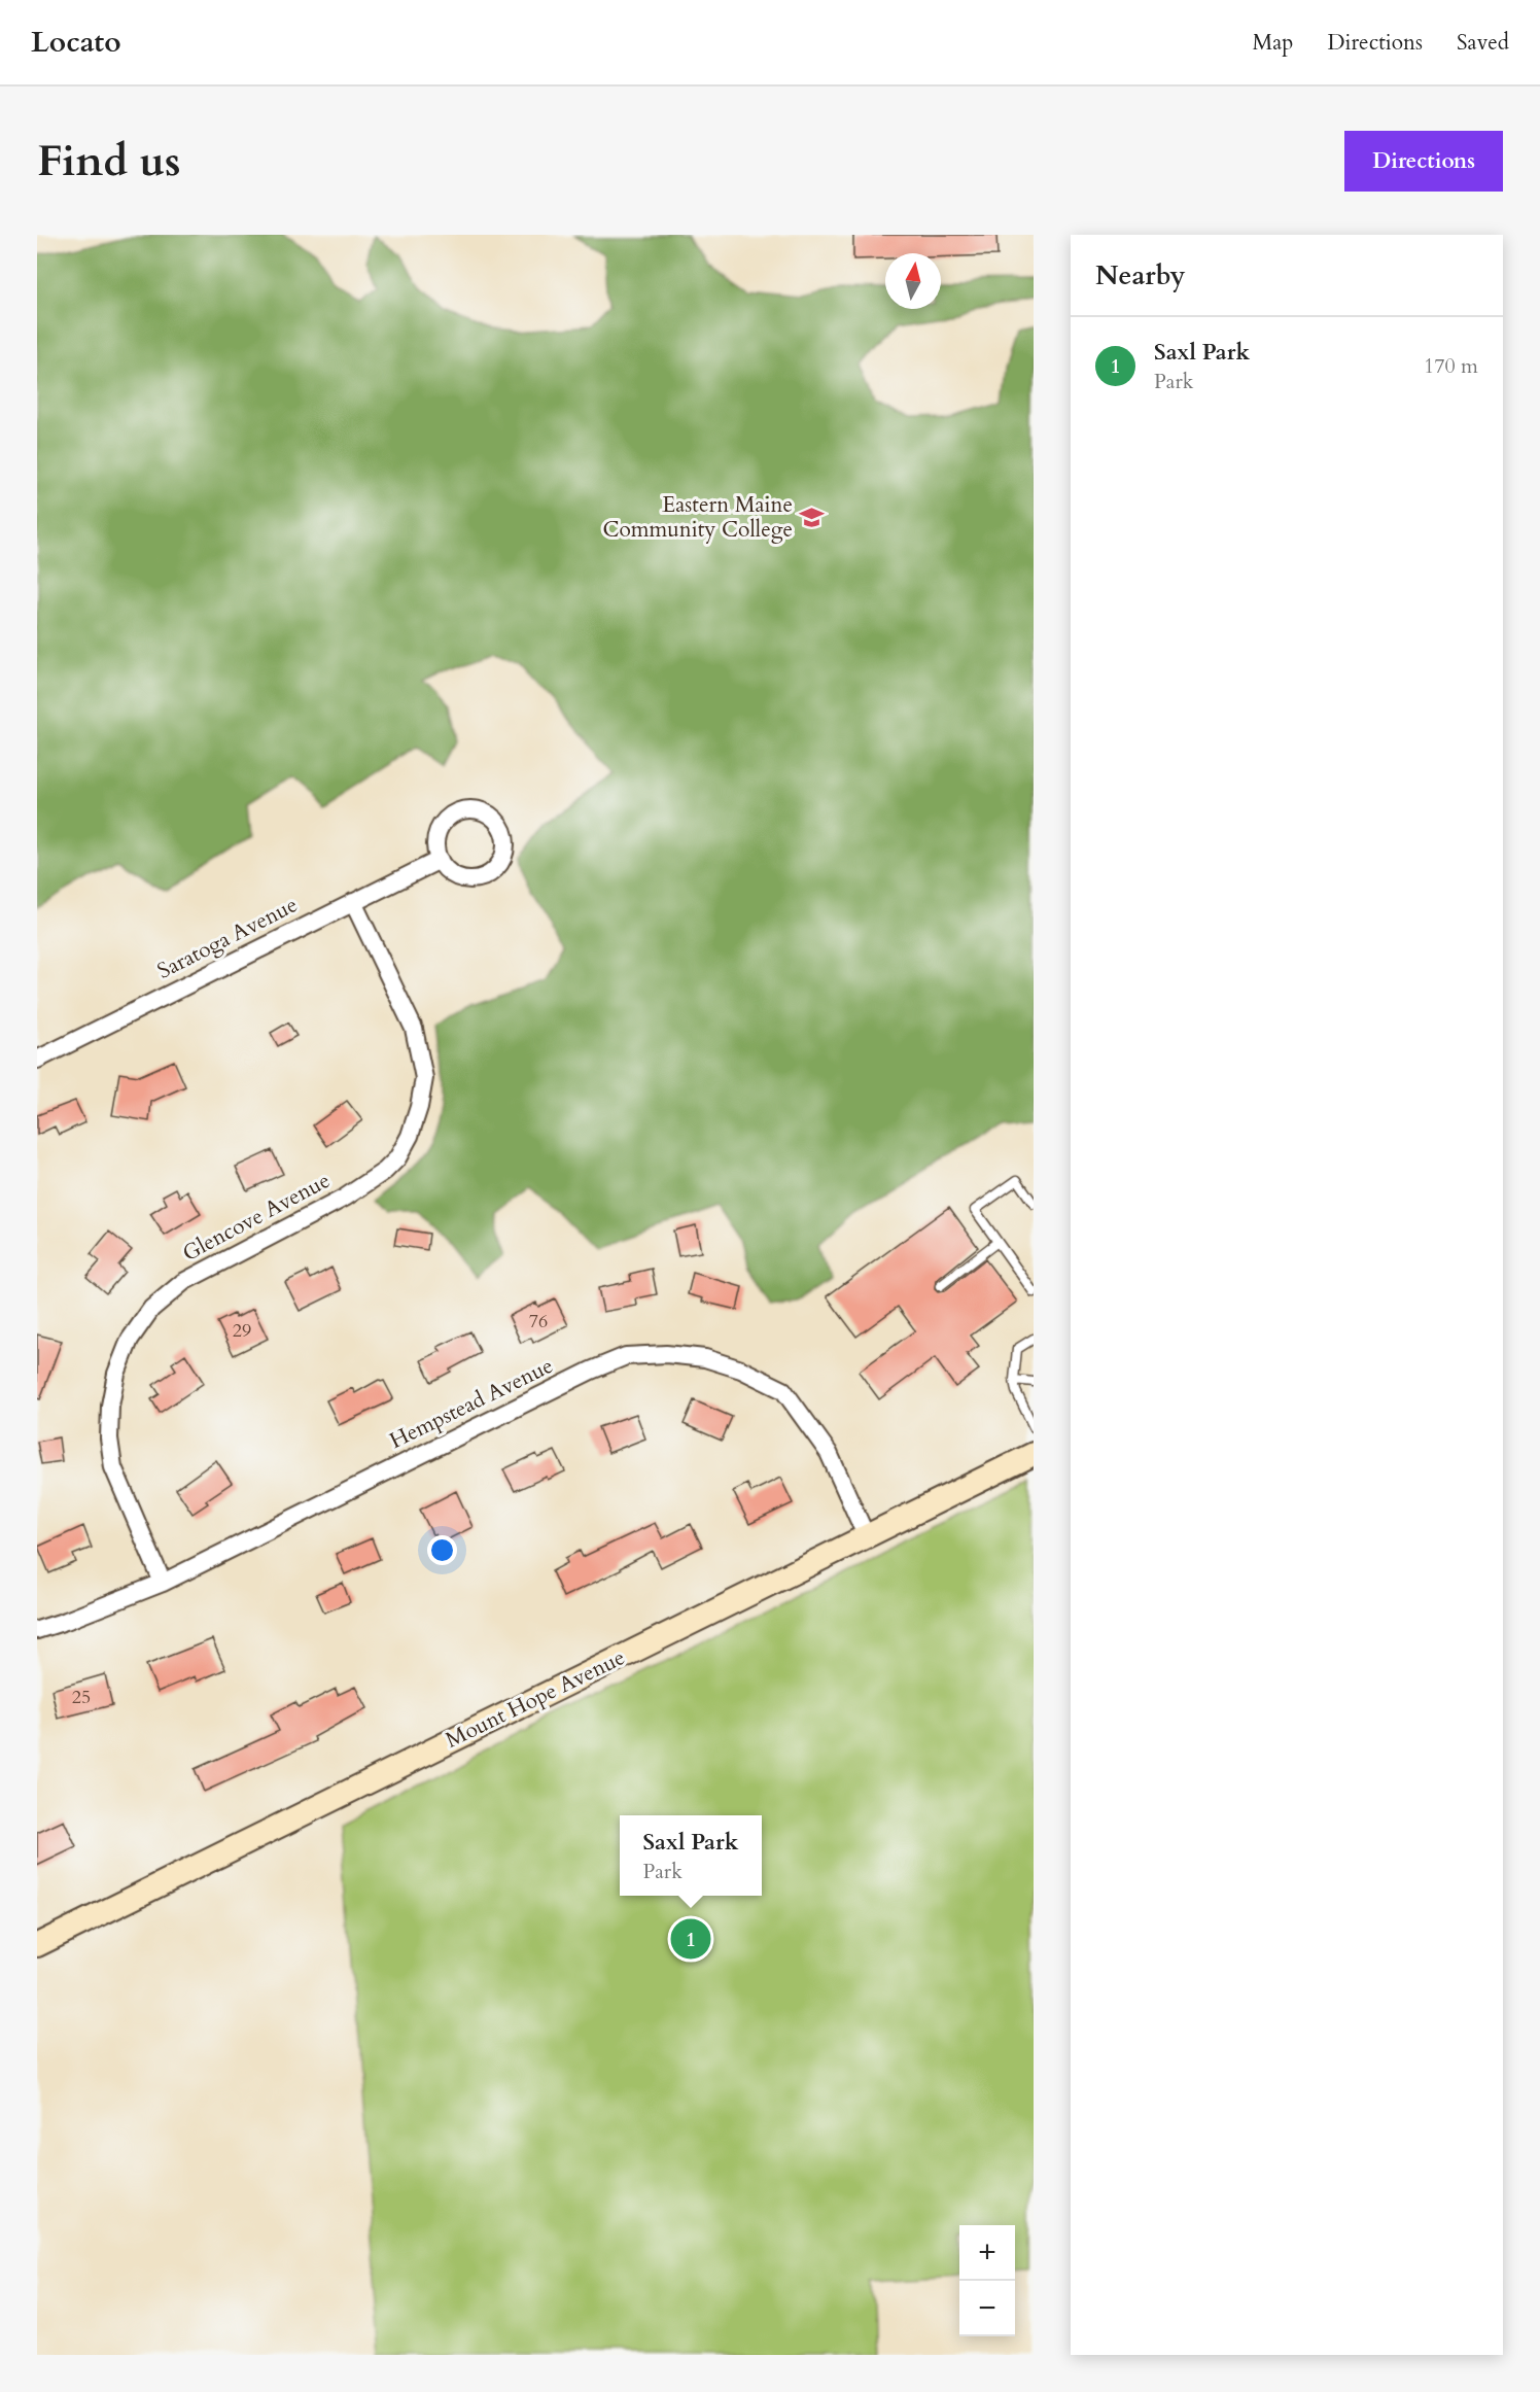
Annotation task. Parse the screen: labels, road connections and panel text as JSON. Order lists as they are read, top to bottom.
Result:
{
  "streets": {
    "street": [
      "Saratoga Avenue",
      "Glencove Avenue",
      "Hempstead Avenue",
      "Mount Hope Avenue"
    ]
  },
  "crossings": [
    ["Saratoga Avenue", "Glencove Avenue"],
    ["Glencove Avenue", "Hempstead Avenue"],
    ["Hempstead Avenue", "Mount Hope Avenue"]
  ],
  "places": {
    "school or university": ["Eastern Maine Community College"]
  },
  "house_numbers": ["76", "29", "25"],
  "north": "top",
  "page": {
    "header": "Locato",
    "nav": ["Map", "Directions", "Saved"],
    "buttons": "Directions",
    "title": "Find us",
    "heading": "Nearby",
    "list": [
      {
        "mark": "1",
        "name": "Saxl Park",
        "note": "Park",
        "value": "170 m"
      }
    ],
    "popup": ["Saxl Park", "Park"],
    "pins": "1",
    "map_buttons": ["+", "−"]
  }
}
